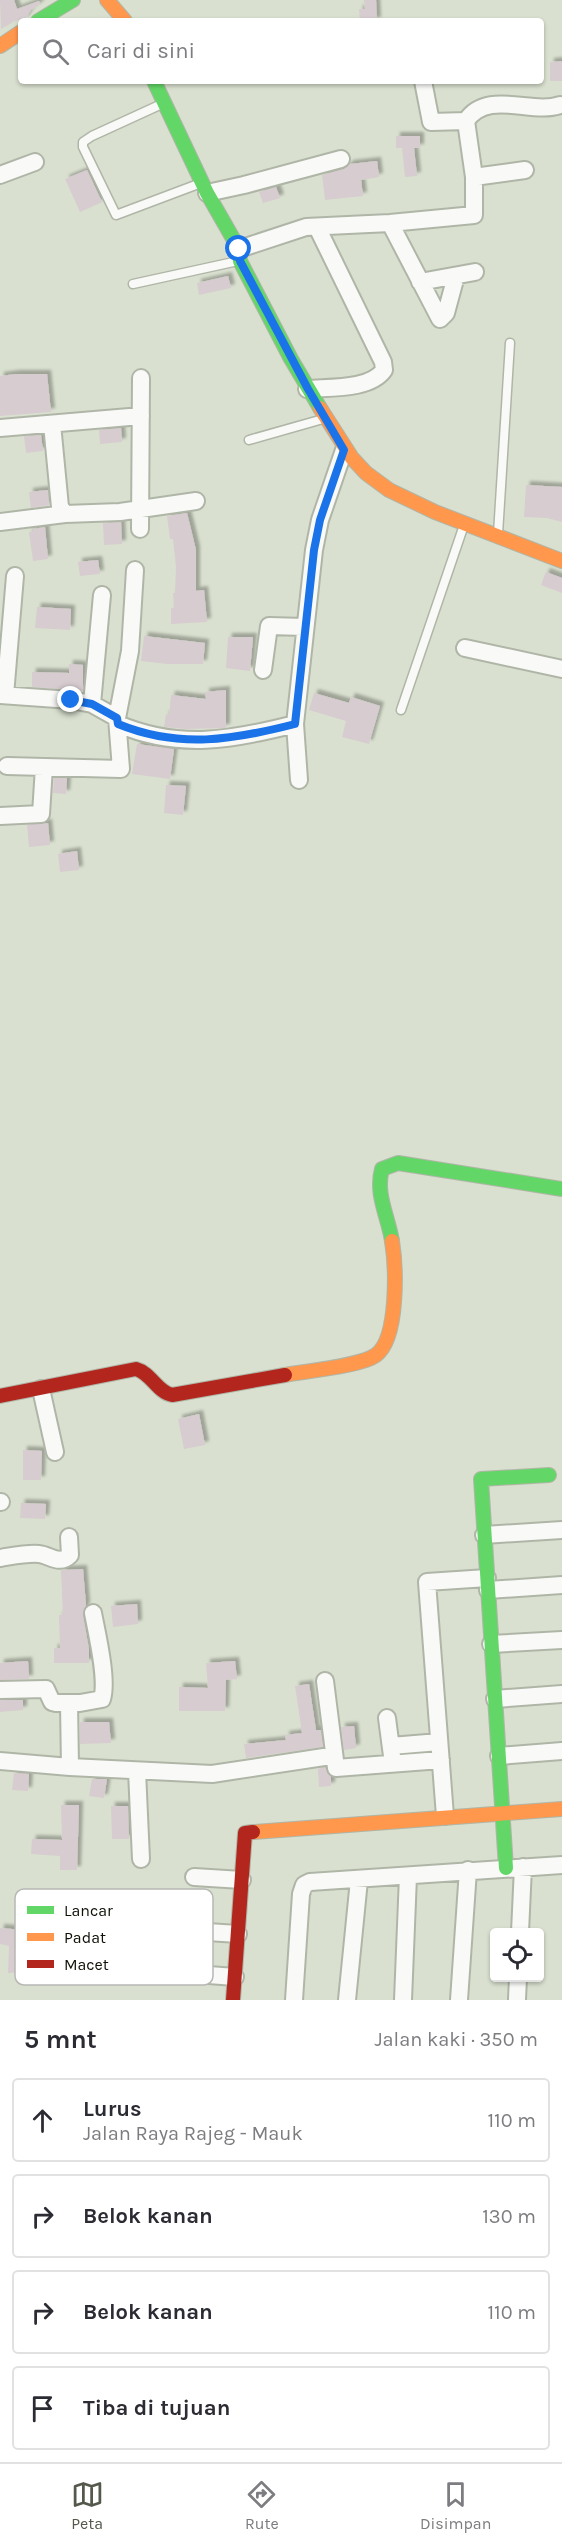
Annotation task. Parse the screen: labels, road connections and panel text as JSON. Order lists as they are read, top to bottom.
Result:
{
  "legend": ["Lancar", "Padat", "Macet"],
  "page": {
    "search": "Cari di sini",
    "heading": ["5 mnt", "Jalan kaki · 350 m"],
    "list": [
      ["Lurus", "Jalan Raya Rajeg - Mauk", "110 m"],
      ["Belok kanan", "130 m"],
      ["Belok kanan", "110 m"],
      "Tiba di tujuan"
    ],
    "nav": ["Peta", "Rute", "Disimpan"]
  }
}
